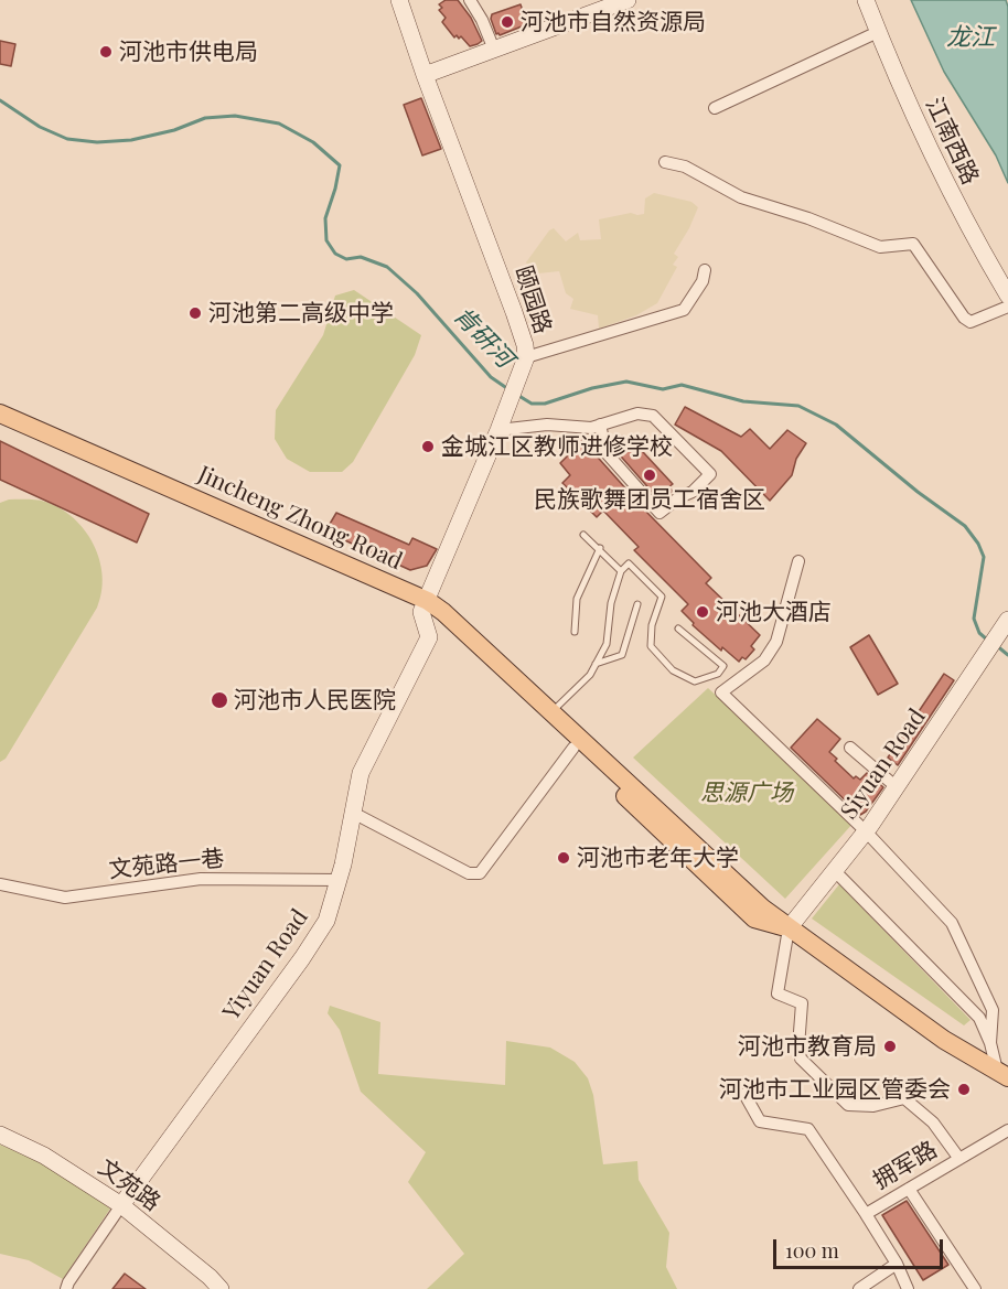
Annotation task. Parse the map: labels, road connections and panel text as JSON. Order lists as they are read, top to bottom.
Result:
{
  "streets": {
    "main road": ["Jincheng Zhong Road"],
    "street": [
      "江南西路",
      "颐园路",
      "Siyuan Road",
      "文苑路一巷",
      "Yiyuan Road",
      "拥军路",
      "文苑路"
    ]
  },
  "crossings": [
    ["颐园路", "Jincheng Zhong Road"],
    ["颐园路", "Yiyuan Road"],
    ["Jincheng Zhong Road", "Yiyuan Road"],
    ["文苑路一巷", "Yiyuan Road"],
    ["Yiyuan Road", "文苑路"]
  ],
  "water": ["龙江", "肯研河"],
  "parks": ["思源广场"],
  "places": [
    "河池市自然资源局",
    "河池市供电局",
    "河池第二高级中学",
    "金城江区教师进修学校",
    "民族歌舞团员工宿舍区",
    "河池大酒店",
    "河池市人民医院",
    "河池市老年大学",
    "河池市教育局",
    "河池市工业园区管委会"
  ],
  "scale_bar": "100 m"
}
